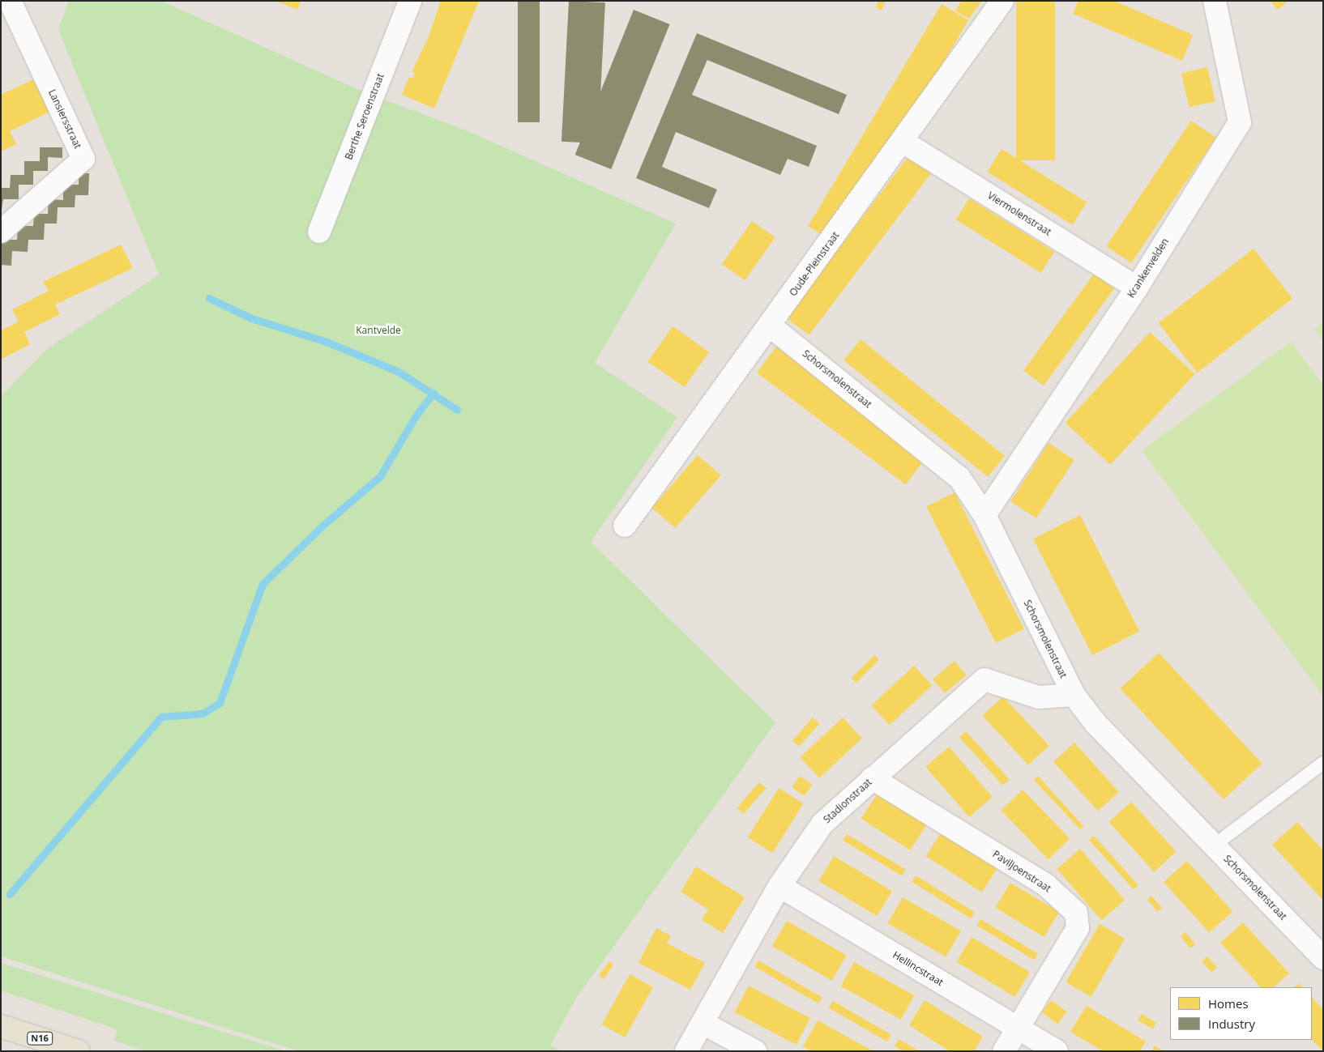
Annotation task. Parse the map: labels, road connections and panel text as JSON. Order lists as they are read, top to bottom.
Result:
{
  "streets": {
    "main road": ["N16"],
    "street": [
      "Berthe Seroenstraat",
      "Lansiersstraat",
      "Viermolenstraat",
      "Oude-Pleinstraat",
      "Krankenvelden",
      "Schorsmolenstraat",
      "Stadionstraat",
      "Paviljoenstraat",
      "Hellincstraat"
    ]
  },
  "crossings": [
    ["Viermolenstraat", "Oude-Pleinstraat"],
    ["Viermolenstraat", "Krankenvelden"],
    ["Oude-Pleinstraat", "Schorsmolenstraat"],
    ["Krankenvelden", "Schorsmolenstraat"],
    ["Schorsmolenstraat", "Stadionstraat"],
    ["Stadionstraat", "Paviljoenstraat"],
    ["Stadionstraat", "Hellincstraat"],
    ["Paviljoenstraat", "Hellincstraat"]
  ],
  "parks": ["Kantvelde"],
  "legend": ["Homes", "Industry"]
}
